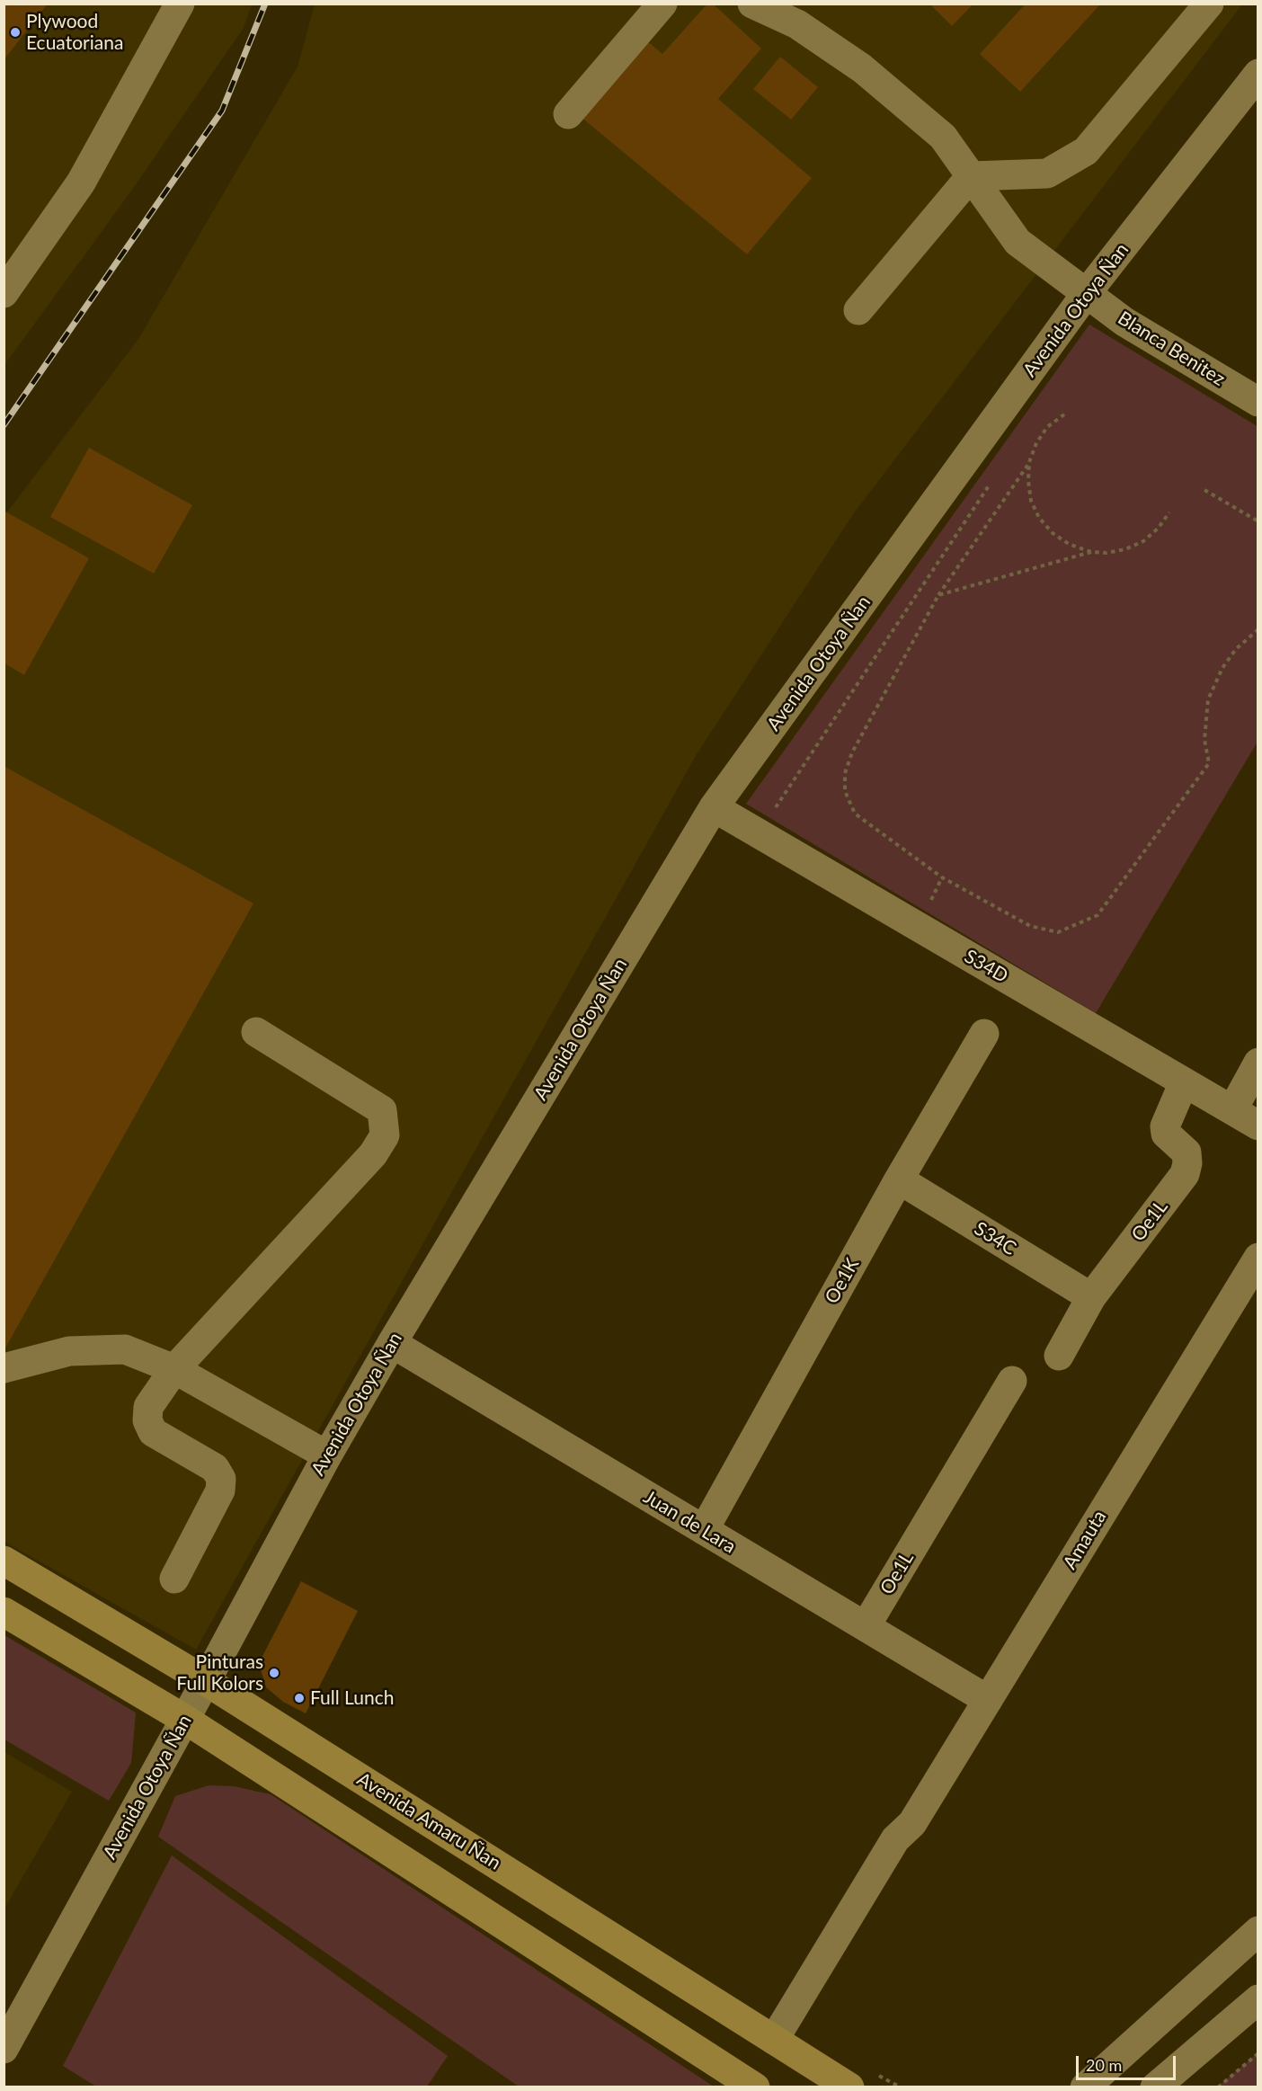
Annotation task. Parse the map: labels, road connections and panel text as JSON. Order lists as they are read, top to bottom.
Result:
{
  "streets": {
    "main road": ["Avenida Amaru Ñan"],
    "street": [
      "Avenida Otoya Ñan",
      "Blanca Benitez",
      "S34D",
      "Oe1L",
      "S34C",
      "Oe1K",
      "Juan de Lara",
      "Amauta"
    ]
  },
  "crossings": [
    ["Avenida Otoya Ñan", "Blanca Benitez"],
    ["Avenida Otoya Ñan", "S34D"],
    ["Avenida Otoya Ñan", "Juan de Lara"],
    ["Avenida Otoya Ñan", "Avenida Amaru Ñan"],
    ["S34D", "Oe1L"],
    ["Oe1L", "S34C"],
    ["Oe1L", "Juan de Lara"],
    ["S34C", "Oe1K"],
    ["Oe1K", "Juan de Lara"],
    ["Juan de Lara", "Amauta"],
    ["Amauta", "Avenida Amaru Ñan"]
  ],
  "places": ["Plywood Ecuatoriana", "Pinturas Full Kolors", "Full Lunch"],
  "scale_bar": "20 m"
}
